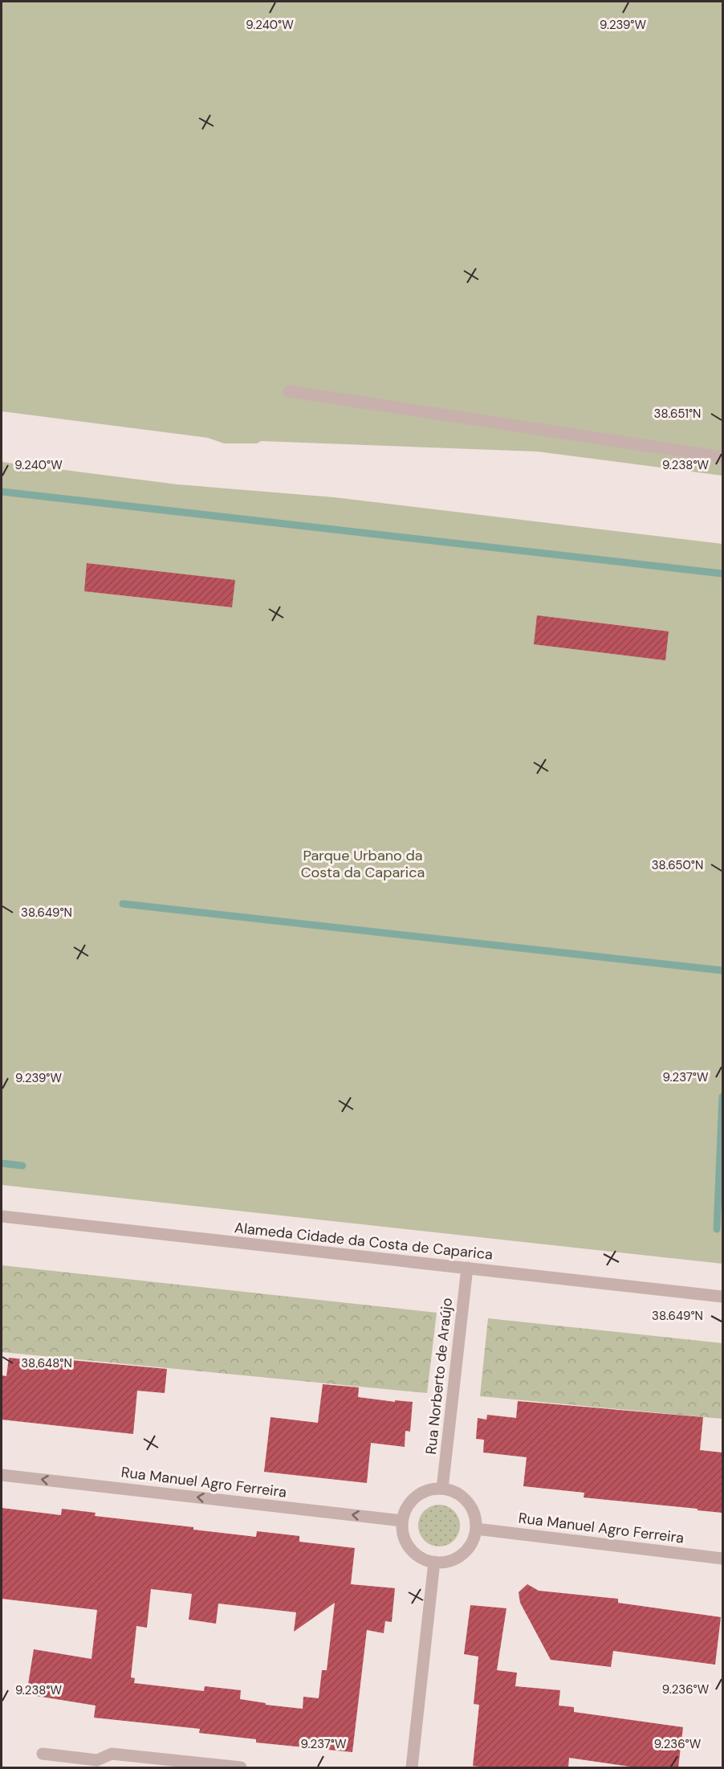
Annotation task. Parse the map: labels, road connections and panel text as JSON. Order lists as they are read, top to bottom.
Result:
{
  "streets": {
    "street": ["Alameda Cidade da Costa de Caparica", "Rua Norberto de Araújo", "Rua Manuel Agro Ferreira"]
  },
  "crossings": [
    ["Alameda Cidade da Costa de Caparica", "Rua Norberto de Araújo"],
    ["Rua Norberto de Araújo", "Rua Manuel Agro Ferreira"]
  ],
  "one_way": ["Rua Manuel Agro Ferreira"],
  "parks": ["Parque Urbano da Costa da Caparica"],
  "coordinates": [
    "9.240°W",
    "9.239°W",
    "38.651°N",
    "9.238°W",
    "38.650°N",
    "38.649°N",
    "9.237°W",
    "38.648°N",
    "9.236°W"
  ]
}
